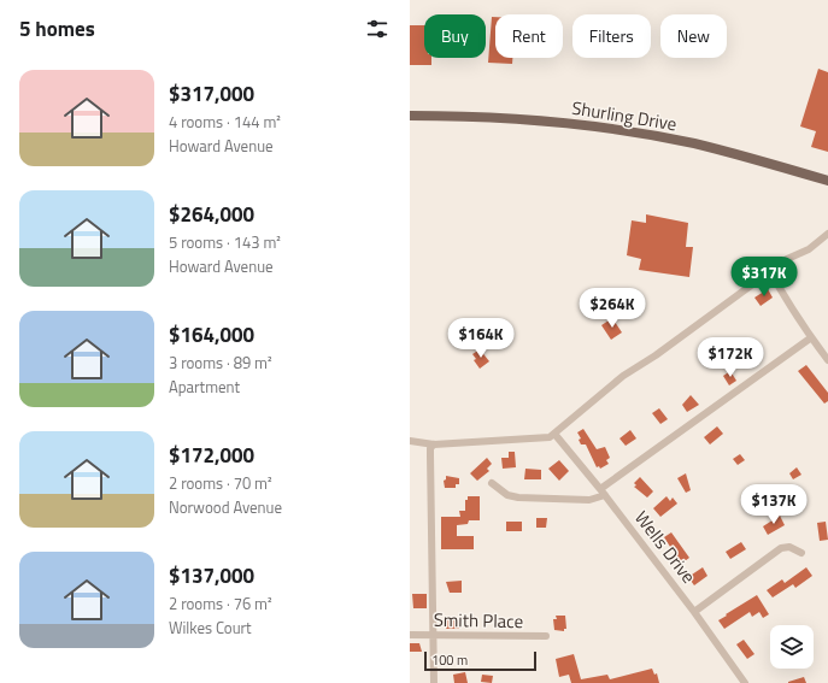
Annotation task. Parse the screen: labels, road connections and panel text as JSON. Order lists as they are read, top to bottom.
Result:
{
  "streets": {
    "main road": ["Shurling Drive"],
    "street": ["Wells Drive", "Smith Place"]
  },
  "scale_bar": "100 m",
  "page": {
    "heading": "5 homes",
    "chip": [
      "Buy",
      "Rent",
      "Filters",
      "New"
    ],
    "list": [
      {
        "name": "$317,000",
        "note": "4 rooms · 144 m² · Howard Avenue"
      },
      {
        "name": "$264,000",
        "note": "5 rooms · 143 m² · Howard Avenue"
      },
      {
        "name": "$164,000",
        "note": "3 rooms · 89 m² · Apartment"
      },
      {
        "name": "$172,000",
        "note": "2 rooms · 70 m² · Norwood Avenue"
      },
      {
        "name": "$137,000",
        "note": "2 rooms · 76 m² · Wilkes Court"
      }
    ],
    "price": [
      "$317K",
      "$264K",
      "$164K",
      "$172K",
      "$137K"
    ],
    "scale": "100 m"
  }
}
